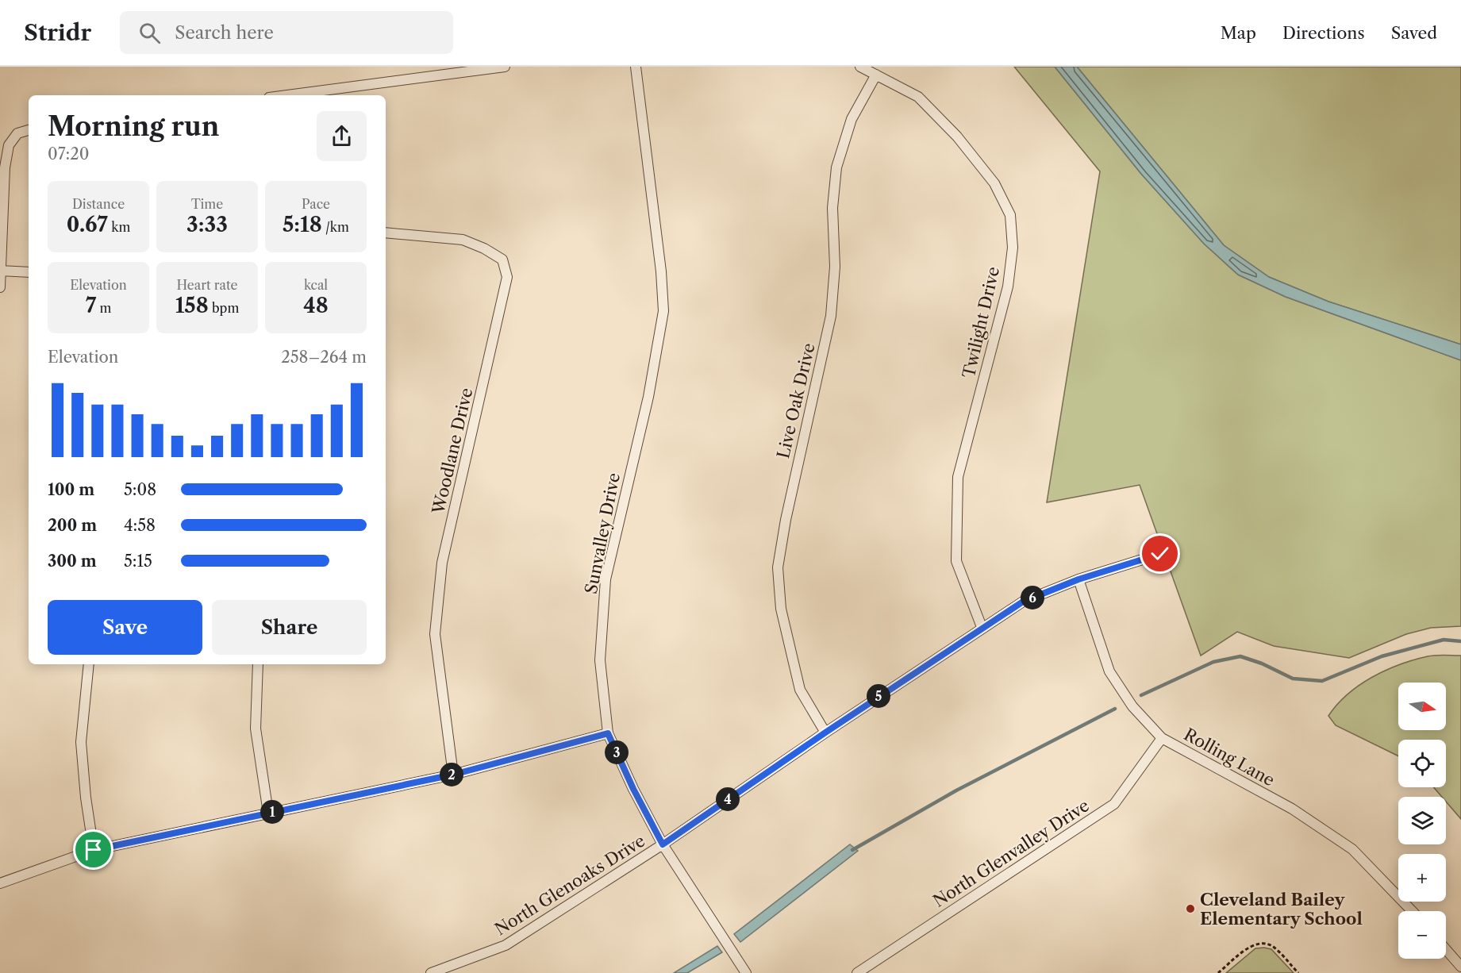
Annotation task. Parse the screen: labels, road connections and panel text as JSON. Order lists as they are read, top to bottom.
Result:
{
  "streets": {
    "street": [
      "Twilight Drive",
      "Live Oak Drive",
      "Woodlane Drive",
      "Sunvalley Drive",
      "Rolling Lane",
      "North Glenvalley Drive",
      "North Glenoaks Drive"
    ]
  },
  "crossings": [
    ["Twilight Drive", "Live Oak Drive"],
    ["Twilight Drive", "North Glenoaks Drive"],
    ["Live Oak Drive", "North Glenoaks Drive"],
    ["Sunvalley Drive", "North Glenoaks Drive"],
    ["Rolling Lane", "North Glenvalley Drive"],
    ["Rolling Lane", "North Glenoaks Drive"]
  ],
  "places": ["Cleveland Bailey Elementary School"],
  "north": "right",
  "page": {
    "header": "Stridr",
    "search": "Search here",
    "nav": ["Map", "Directions", "Saved"],
    "heading": ["Morning run", "07:20"],
    "stats": [
      ["Distance", "0.67 km"],
      ["Time", "3:33"],
      ["Pace", "5:18 /km"],
      ["Elevation", "7 m"],
      ["Heart rate", "158 bpm"],
      ["kcal", "48"]
    ],
    "chart": ["Elevation", "258–264 m"],
    "list": [
      {
        "name": "100 m",
        "note": "5:08"
      },
      {
        "name": "200 m",
        "note": "4:58"
      },
      {
        "name": "300 m",
        "note": "5:15"
      }
    ],
    "pins": [
      "6",
      "5",
      "3",
      "2",
      "4",
      "1"
    ],
    "buttons": ["Save", "Share"],
    "map_buttons": ["+", "−"]
  }
}
